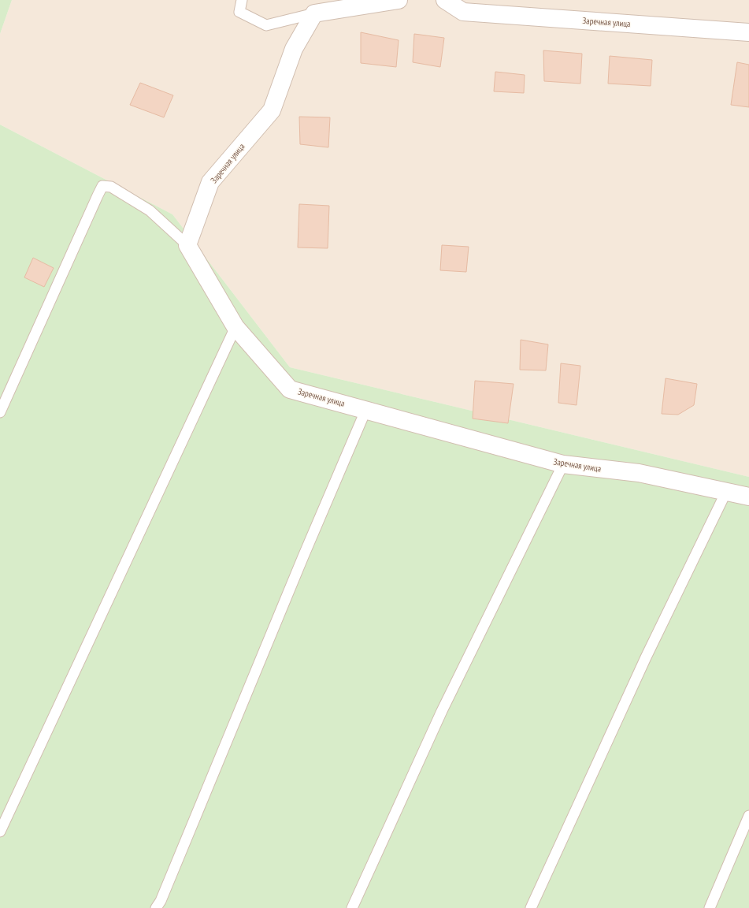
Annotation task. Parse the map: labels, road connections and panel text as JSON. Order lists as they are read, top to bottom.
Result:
{
  "streets": {
    "street": ["Заречная улица"]
  }
}
